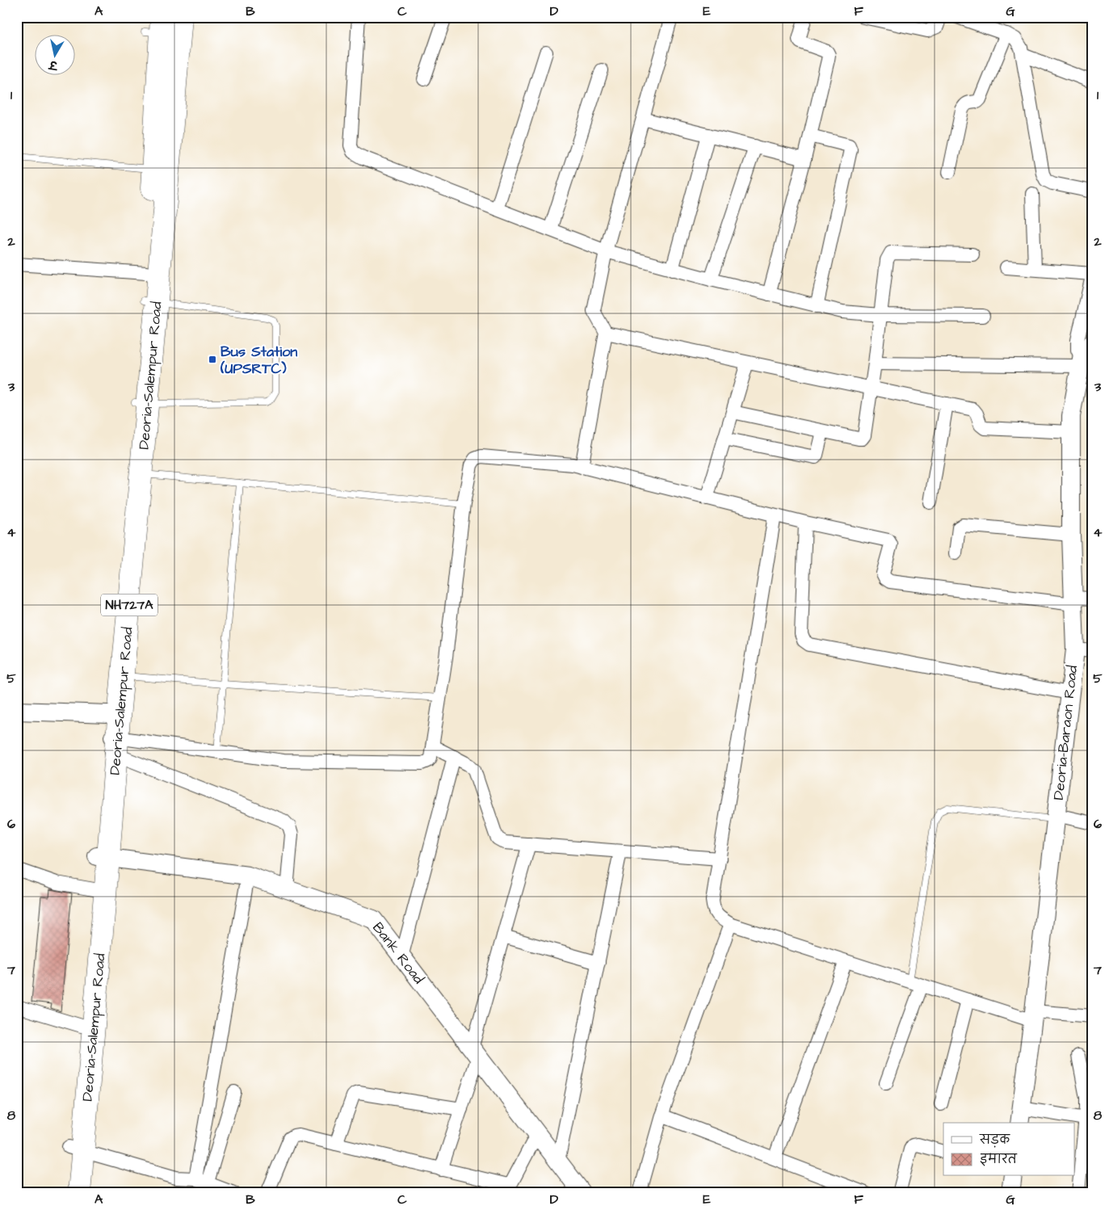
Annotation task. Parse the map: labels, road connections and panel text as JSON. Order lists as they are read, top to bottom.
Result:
{
  "streets": {
    "highway": ["Deoria-Salempur Road", "NH727A"],
    "street": ["Deoria-Baraon Road", "Bank Road"]
  },
  "crossings": [
    ["Deoria-Salempur Road", "Bank Road"]
  ],
  "places": {
    "transit": ["Bus Station (UPSRTC)"]
  },
  "legend": ["सड़क", "इमारत"],
  "north": "bottom",
  "grid": {
    "columns": [
      "A",
      "B",
      "C",
      "D",
      "E",
      "F",
      "G"
    ],
    "rows": [
      "1",
      "2",
      "3",
      "4",
      "5",
      "6",
      "7",
      "8"
    ]
  }
}
